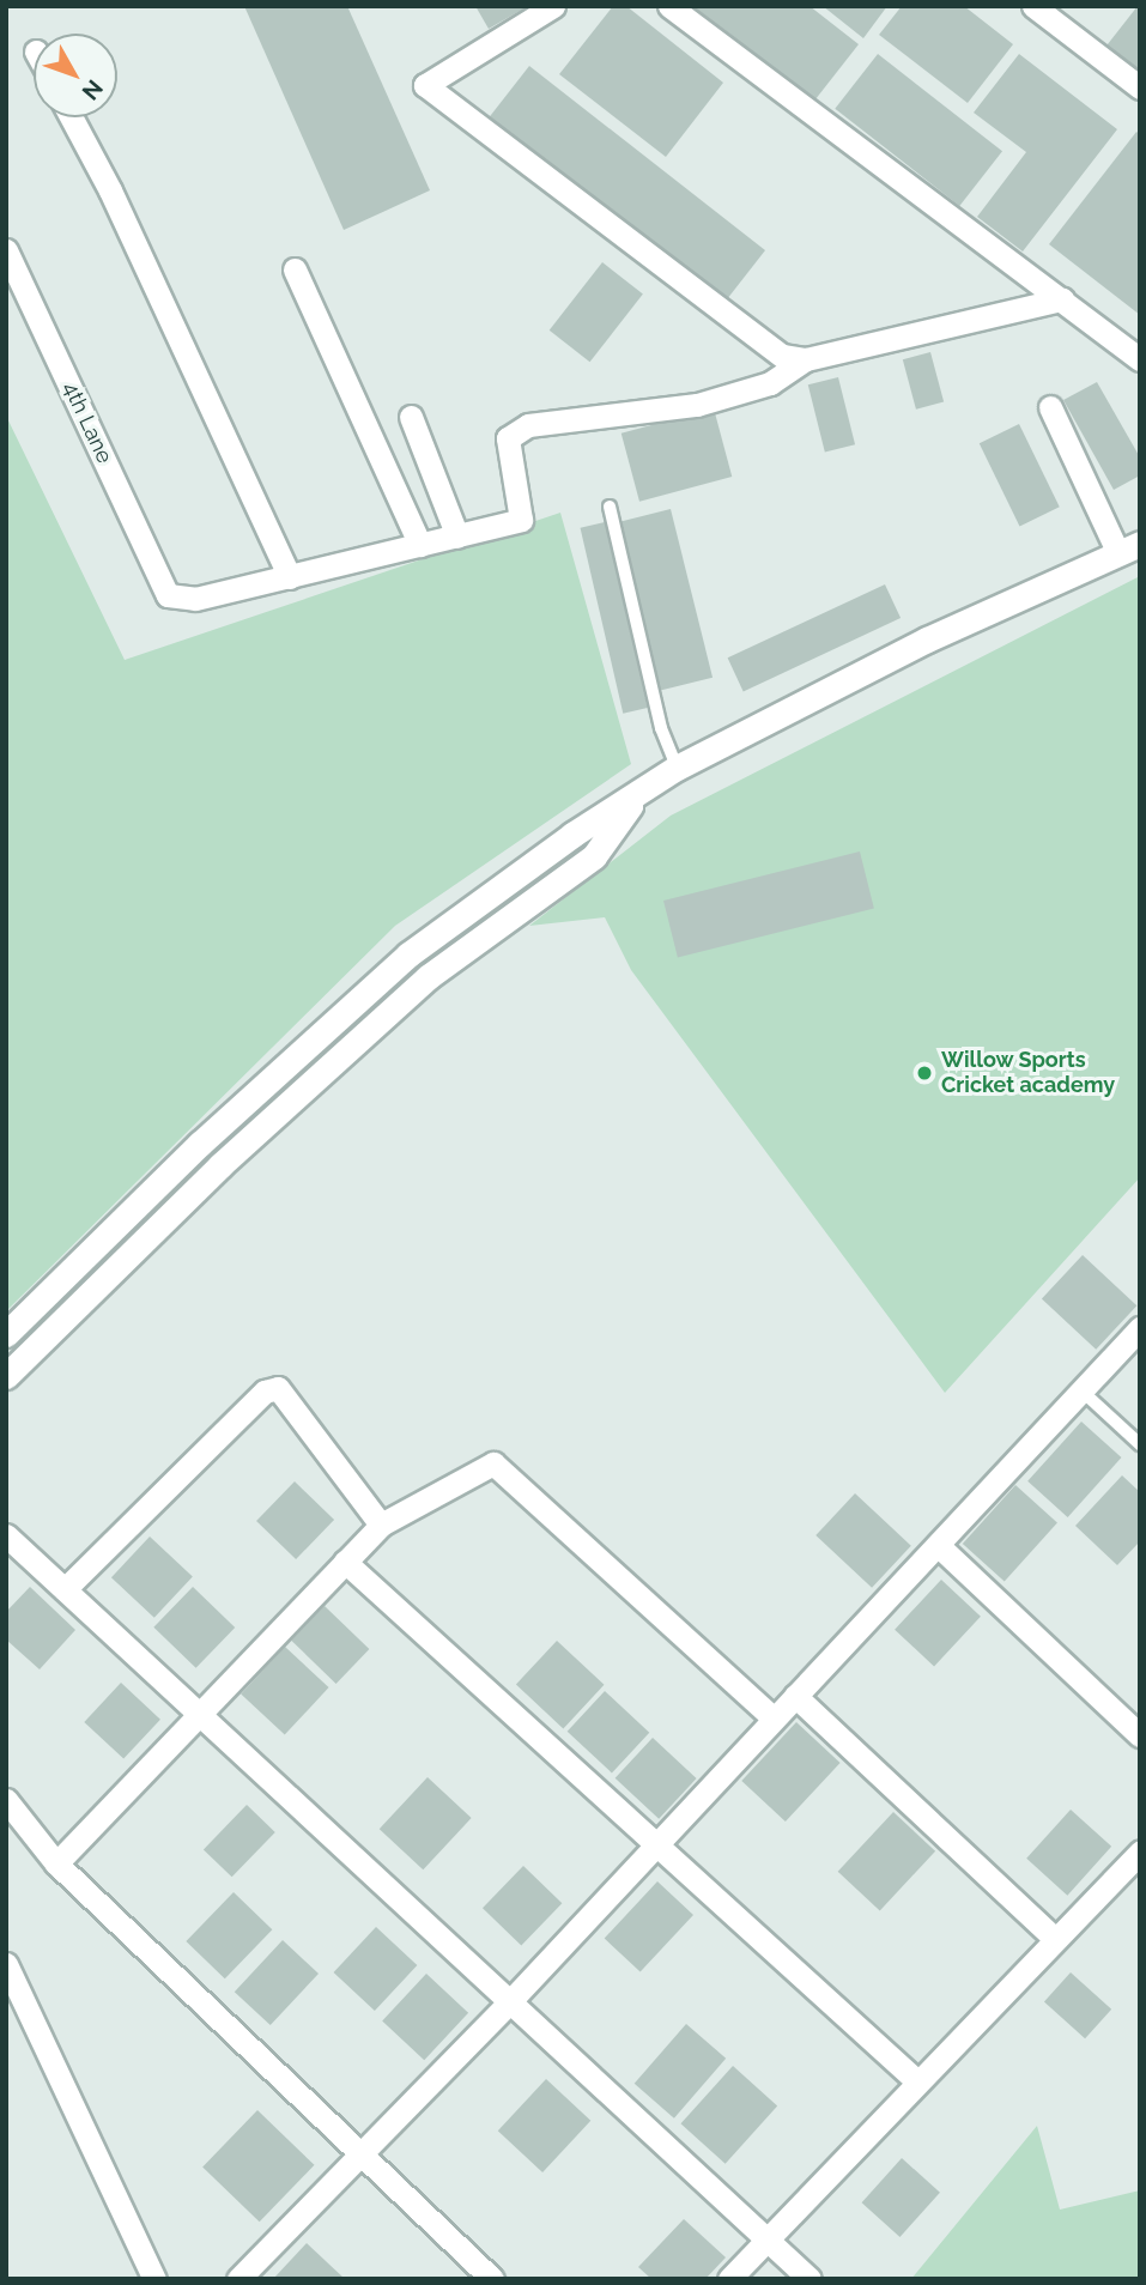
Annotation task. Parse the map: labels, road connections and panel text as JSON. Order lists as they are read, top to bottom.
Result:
{
  "streets": {
    "street": ["4th Lane"]
  },
  "places": ["Willow Sports Cricket academy"],
  "north": "bottom right"
}
